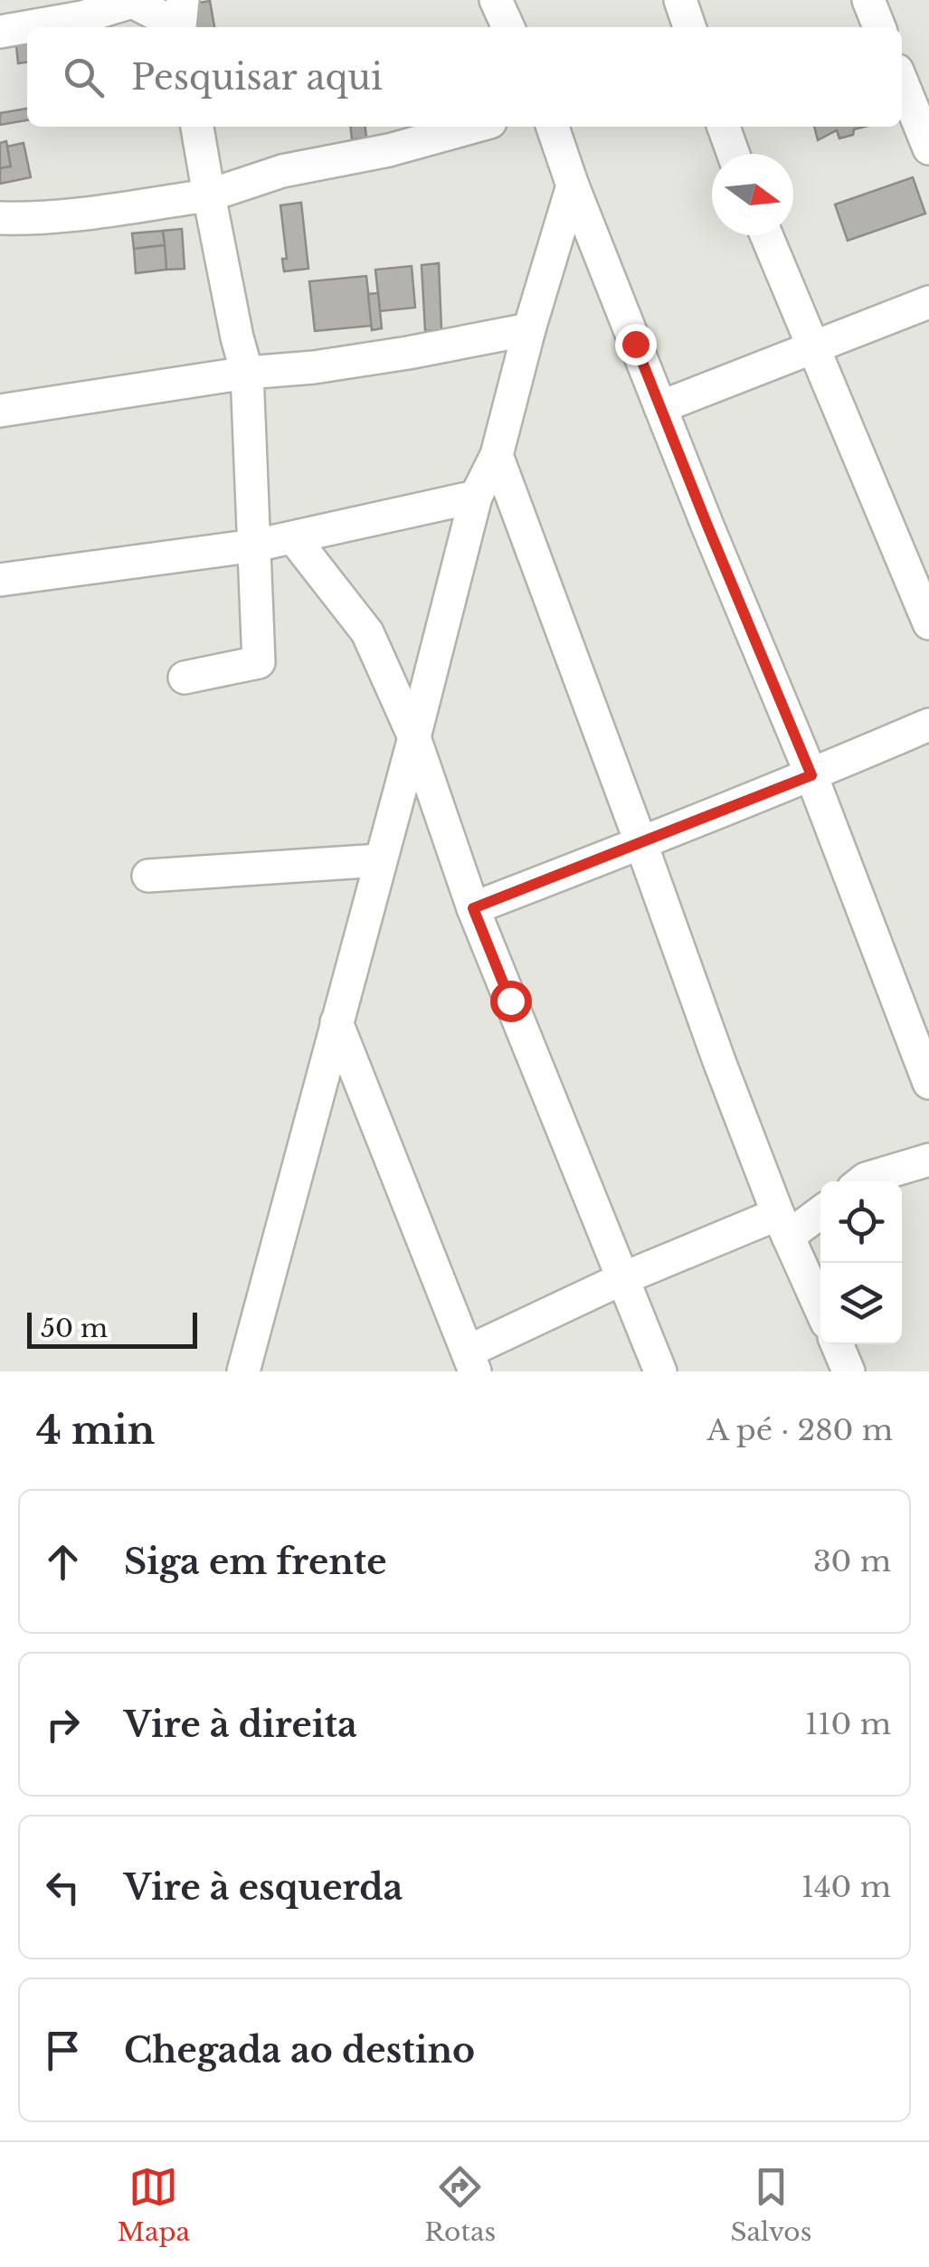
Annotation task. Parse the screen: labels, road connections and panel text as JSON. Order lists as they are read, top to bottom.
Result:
{
  "scale_bar": "50 m",
  "north": "right",
  "page": {
    "search": "Pesquisar aqui",
    "scale": "50 m",
    "heading": ["4 min", "A pé · 280 m"],
    "list": [
      ["Siga em frente", "30 m"],
      ["Vire à direita", "110 m"],
      ["Vire à esquerda", "140 m"],
      "Chegada ao destino"
    ],
    "nav": ["Mapa", "Rotas", "Salvos"]
  }
}
